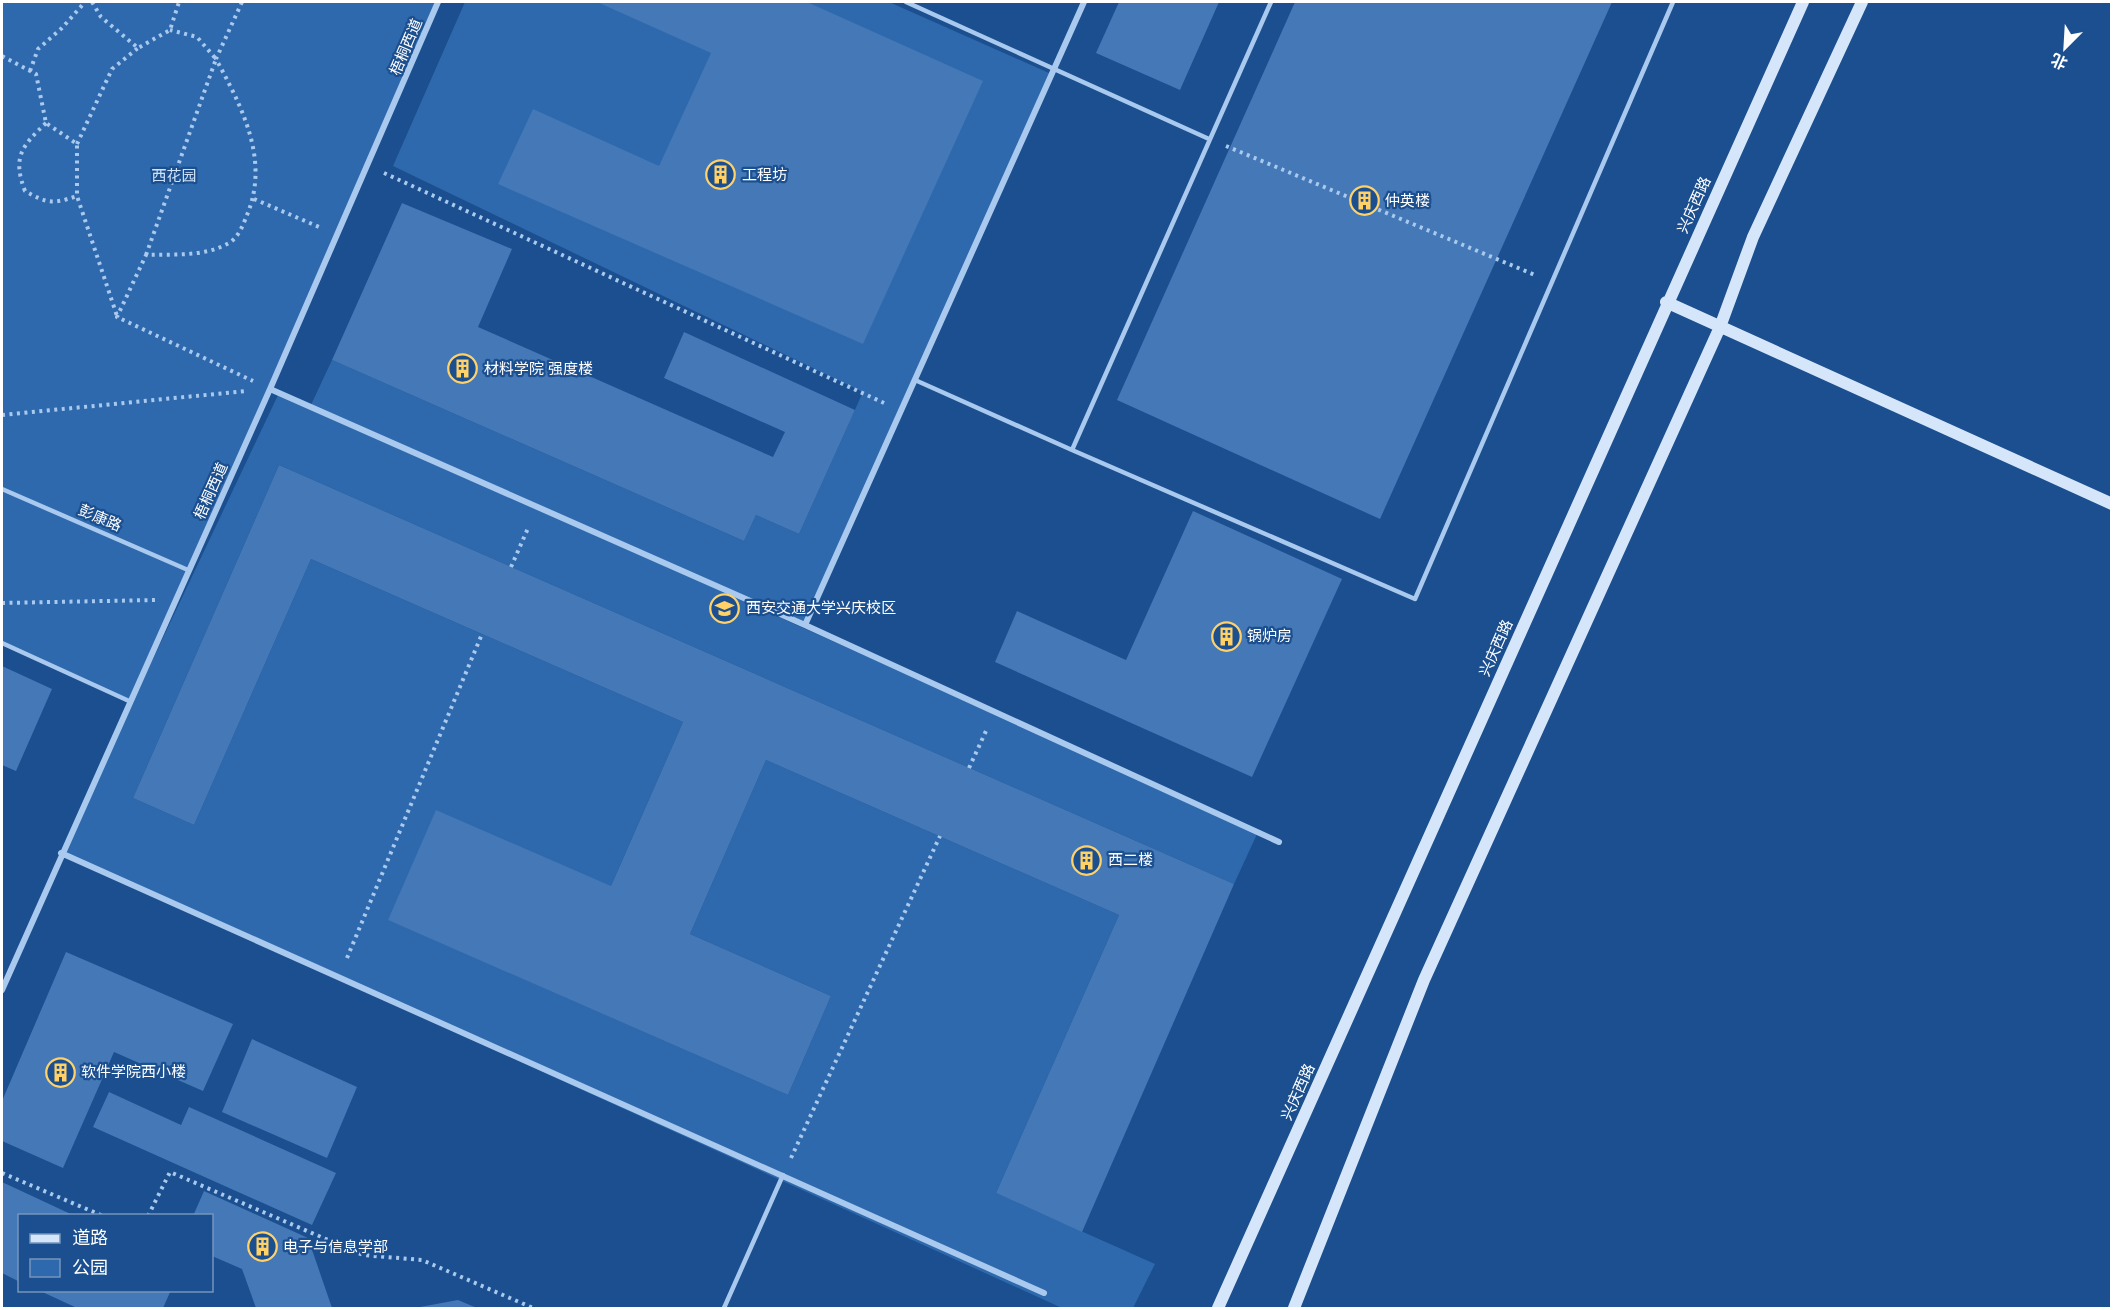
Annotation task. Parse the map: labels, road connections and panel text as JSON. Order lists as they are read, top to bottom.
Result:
{
  "streets": {
    "main road": ["兴庆西路"],
    "street": ["梧桐西道"],
    "lane": ["彭康路"]
  },
  "crossings": [
    ["梧桐西道", "彭康路"]
  ],
  "parks": ["西花园"],
  "places": {
    "building": [
      "工程坊",
      "仲英楼",
      "材料学院 强度楼",
      "锅炉房",
      "西二楼",
      "软件学院西小楼",
      "电子与信息学部"
    ],
    "school or university": ["西安交通大学兴庆校区"]
  },
  "legend": ["道路", "公园"],
  "north": "bottom left"
}
